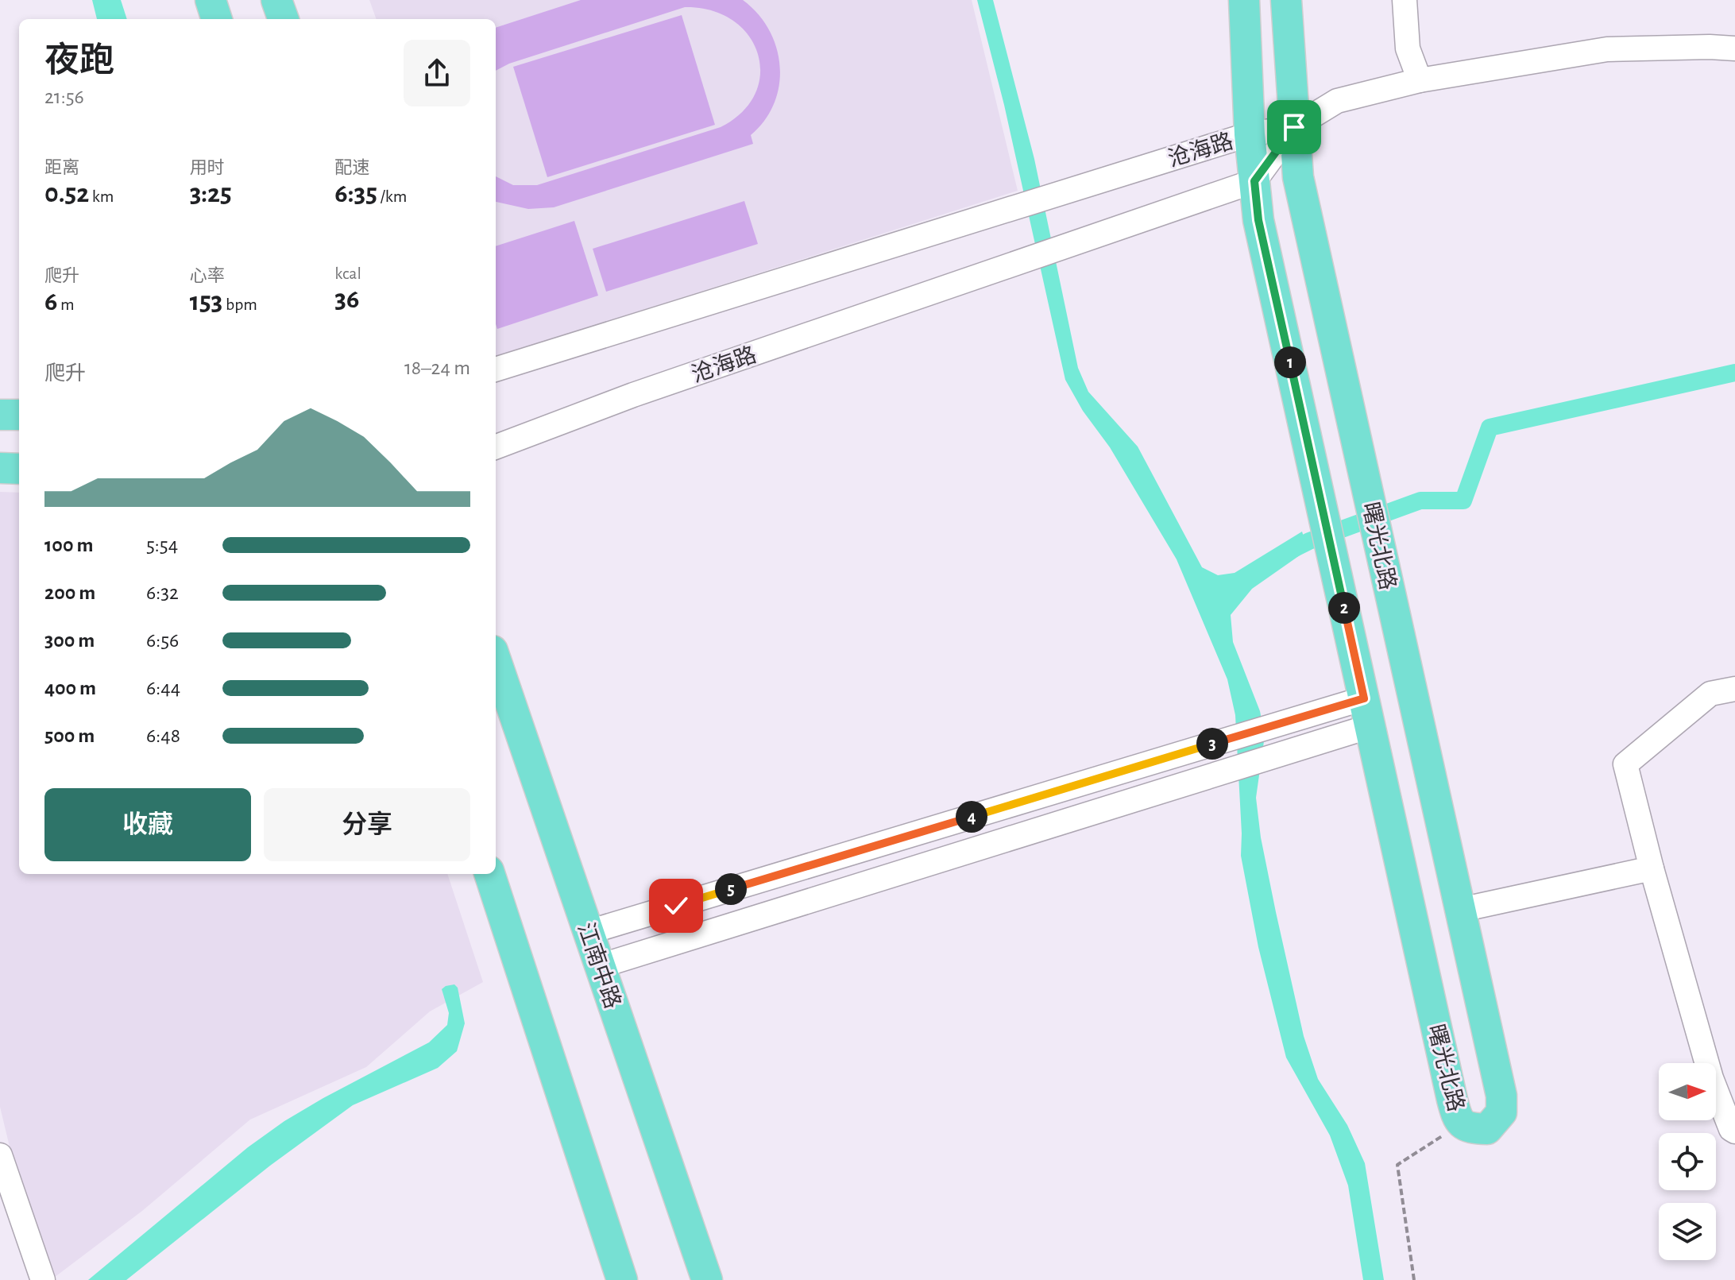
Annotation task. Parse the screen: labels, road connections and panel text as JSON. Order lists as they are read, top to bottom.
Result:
{
  "streets": {
    "main road": ["曙光北路", "江南中路"],
    "street": ["沧海路"]
  },
  "crossings": [
    ["沧海路", "曙光北路"]
  ],
  "north": "right",
  "page": {
    "heading": ["夜跑", "21:56"],
    "stats": [
      ["距离", "0.52 km"],
      ["用时", "3:25"],
      ["配速", "6:35 /km"],
      ["爬升", "6 m"],
      ["心率", "153 bpm"],
      ["kcal", "36"]
    ],
    "chart": ["爬升", "18–24 m"],
    "pins": [
      "1",
      "2",
      "3",
      "4",
      "5"
    ],
    "list": [
      {
        "name": "100 m",
        "note": "5:54"
      },
      {
        "name": "200 m",
        "note": "6:32"
      },
      {
        "name": "300 m",
        "note": "6:56"
      },
      {
        "name": "400 m",
        "note": "6:44"
      },
      {
        "name": "500 m",
        "note": "6:48"
      }
    ],
    "buttons": ["收藏", "分享"]
  }
}
